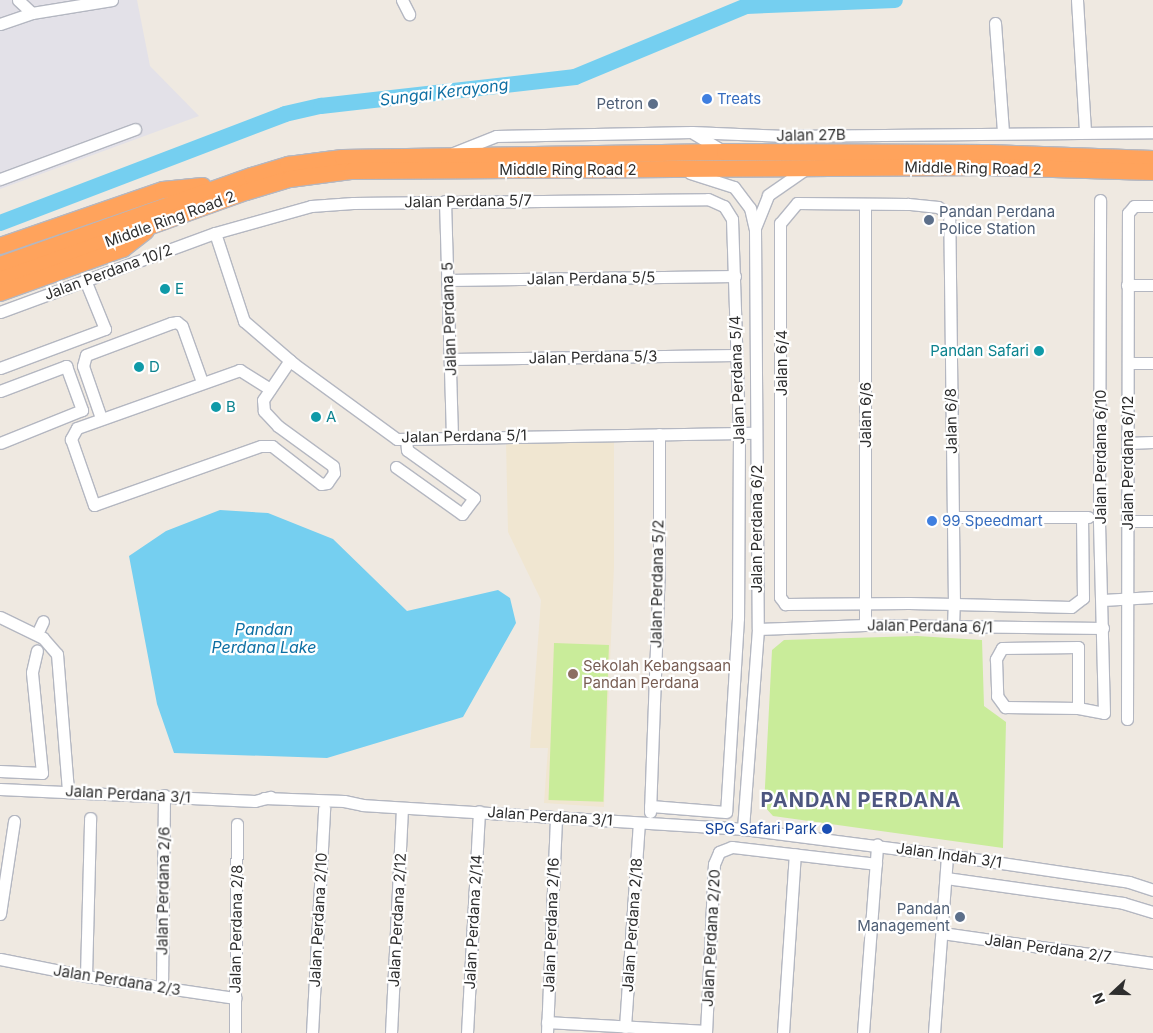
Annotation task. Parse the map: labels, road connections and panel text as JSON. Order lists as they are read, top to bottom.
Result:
{
  "streets": {
    "highway": ["Middle Ring Road 2"],
    "street": [
      "Jalan 27B",
      "Jalan Perdana 5/7",
      "Jalan Perdana 10/2",
      "Jalan Perdana 5/5",
      "Jalan Perdana 5",
      "Jalan Perdana 5/3",
      "Jalan 6/4",
      "Jalan Perdana 5/4",
      "Jalan 6/6",
      "Jalan 6/8",
      "Jalan Perdana 5/1",
      "Jalan Perdana 6/10",
      "Jalan Perdana 6/12",
      "Jalan Perdana 6/2",
      "Jalan Perdana 5/2",
      "Jalan Perdana 6/1",
      "Jalan Perdana 3/1",
      "Jalan Indah 3/1",
      "Jalan Perdana 2/6",
      "Jalan Perdana 2/10",
      "Jalan Perdana 2/12",
      "Jalan Perdana 2/14",
      "Jalan Perdana 2/16",
      "Jalan Perdana 2/18",
      "Jalan Perdana 2/8",
      "Jalan Perdana 2/20",
      "Jalan Perdana 2/7",
      "Jalan Perdana 2/3"
    ]
  },
  "crossings": [
    ["Jalan 27B", "Middle Ring Road 2"],
    ["Middle Ring Road 2", "Jalan Perdana 6/2"],
    ["Jalan Perdana 5/7", "Jalan Perdana 10/2"],
    ["Jalan Perdana 5/7", "Jalan Perdana 5"],
    ["Jalan Perdana 5/7", "Jalan Perdana 5/4"],
    ["Jalan Perdana 5/7", "Jalan Perdana 5/1"],
    ["Jalan Perdana 10/2", "Jalan Perdana 5/1"],
    ["Jalan Perdana 5/5", "Jalan Perdana 5"],
    ["Jalan Perdana 5/5", "Jalan Perdana 5/4"],
    ["Jalan Perdana 5", "Jalan Perdana 5/3"],
    ["Jalan Perdana 5", "Jalan Perdana 5/1"],
    ["Jalan Perdana 5/3", "Jalan Perdana 5/4"],
    ["Jalan 6/4", "Jalan 6/6"],
    ["Jalan 6/4", "Jalan 6/8"],
    ["Jalan Perdana 5/4", "Jalan Perdana 5/1"],
    ["Jalan Perdana 5/4", "Jalan Perdana 5/2"],
    ["Jalan 6/6", "Jalan Perdana 6/1"],
    ["Jalan 6/8", "Jalan Perdana 6/1"],
    ["Jalan Perdana 5/1", "Jalan Perdana 6/2"],
    ["Jalan Perdana 5/1", "Jalan Perdana 5/2"],
    ["Jalan Perdana 6/10", "Jalan Perdana 6/1"],
    ["Jalan Perdana 6/2", "Jalan Perdana 6/1"],
    ["Jalan Perdana 6/2", "Jalan Perdana 3/1"],
    ["Jalan Perdana 6/2", "Jalan Indah 3/1"],
    ["Jalan Perdana 5/2", "Jalan Perdana 3/1"],
    ["Jalan Perdana 5/2", "Jalan Perdana 2/18"],
    ["Jalan Perdana 3/1", "Jalan Indah 3/1"],
    ["Jalan Perdana 3/1", "Jalan Perdana 2/6"],
    ["Jalan Perdana 3/1", "Jalan Perdana 2/10"],
    ["Jalan Perdana 3/1", "Jalan Perdana 2/12"],
    ["Jalan Perdana 3/1", "Jalan Perdana 2/14"],
    ["Jalan Perdana 3/1", "Jalan Perdana 2/16"],
    ["Jalan Perdana 3/1", "Jalan Perdana 2/18"],
    ["Jalan Perdana 2/6", "Jalan Perdana 2/3"],
    ["Jalan Perdana 2/8", "Jalan Perdana 2/3"]
  ],
  "districts": ["PANDAN PERDANA"],
  "water": ["Sungai Kerayong", "Pandan Perdana Lake"],
  "places": [
    "Treats",
    "Petron",
    "Pandan Perdana Police Station",
    "E",
    "Pandan Safari",
    "D",
    "B",
    "A",
    "99 Speedmart",
    "Sekolah Kebangsaan Pandan Perdana",
    "SPG Safari Park",
    "Pandan Management"
  ],
  "north": "left"
}
